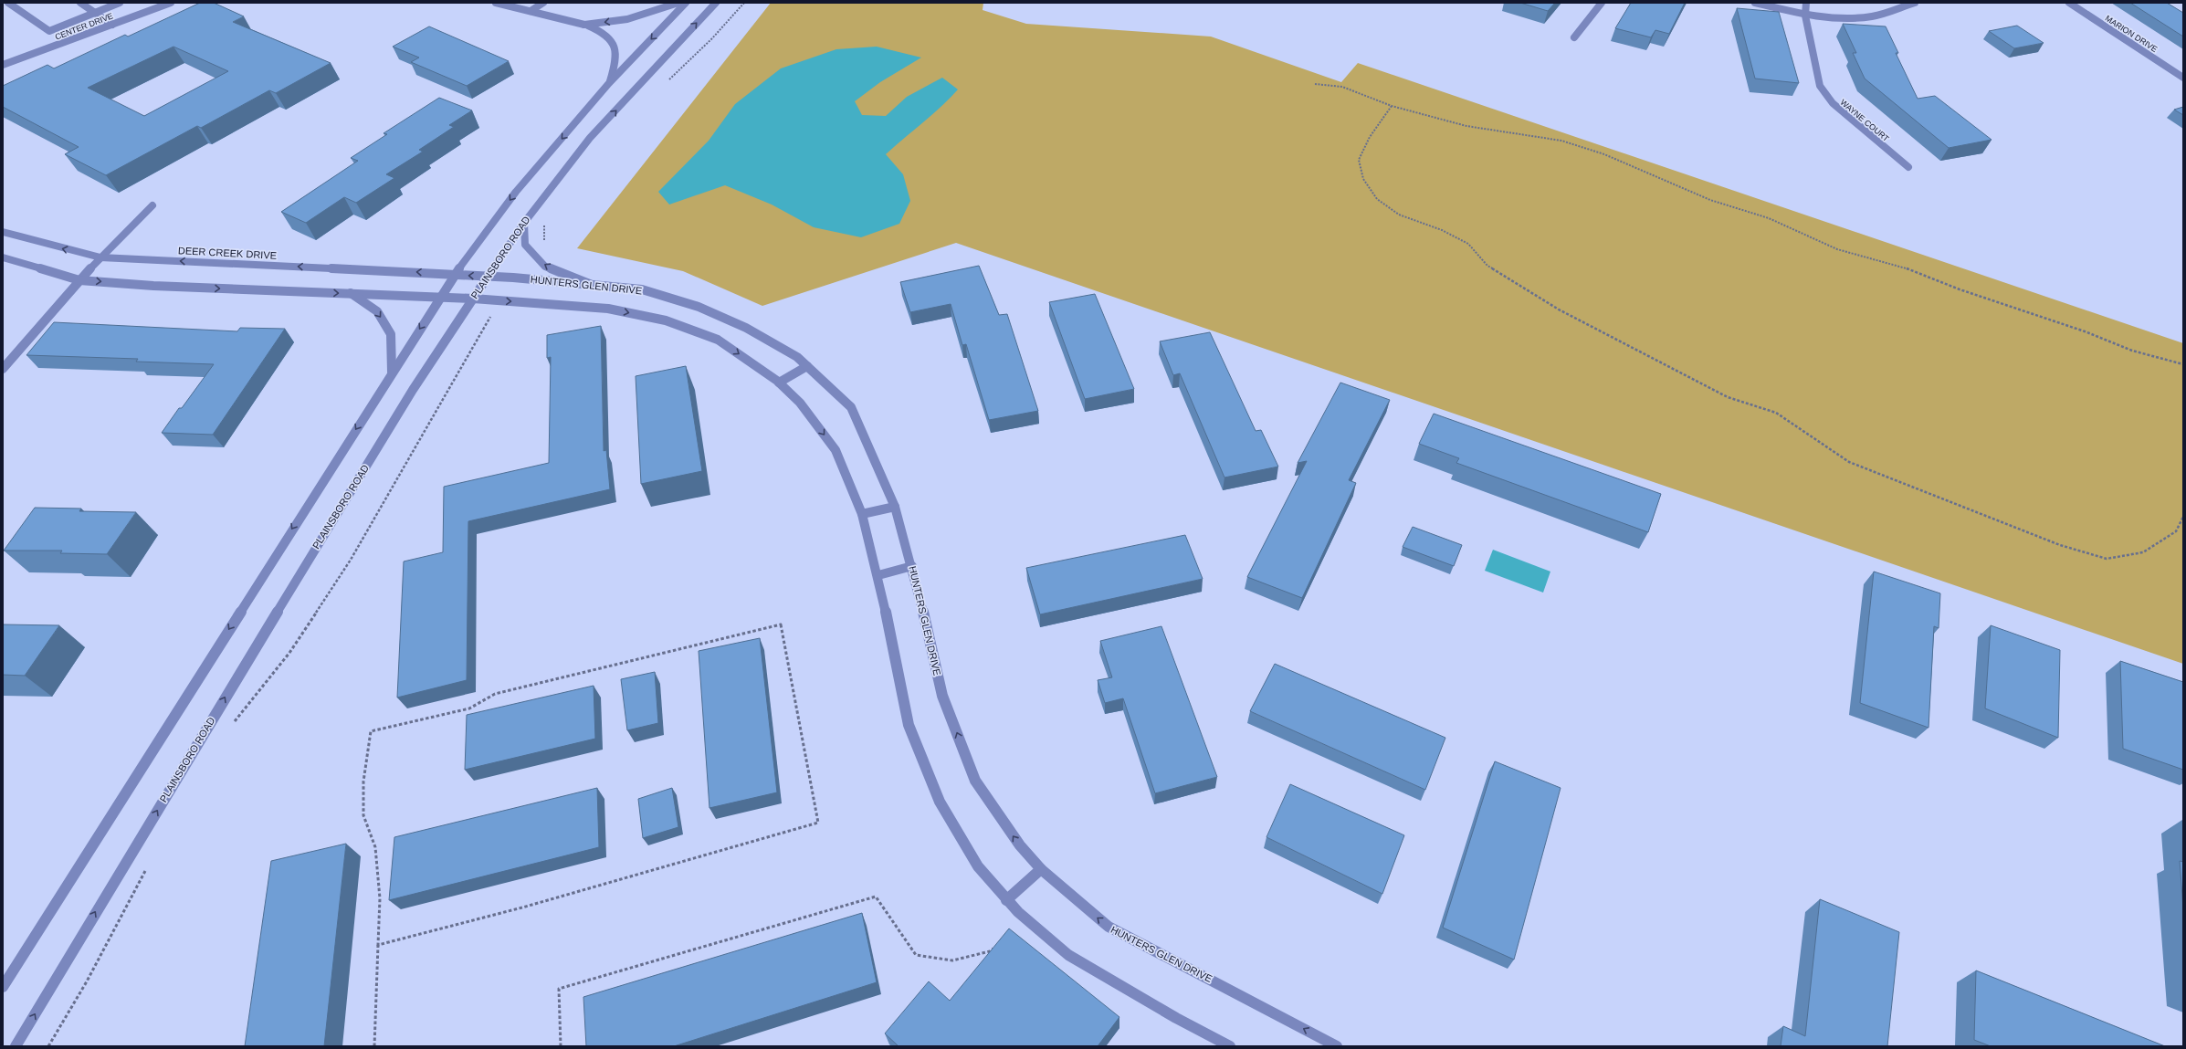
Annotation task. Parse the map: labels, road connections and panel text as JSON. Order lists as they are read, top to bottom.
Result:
{
  "streets": {
    "street": [
      "CENTER DRIVE",
      "MARION DRIVE",
      "WAYNE COURT",
      "DEER CREEK DRIVE",
      "PLAINSBORO ROAD",
      "HUNTERS GLEN DRIVE"
    ]
  },
  "crossings": [
    ["DEER CREEK DRIVE", "PLAINSBORO ROAD"],
    ["DEER CREEK DRIVE", "HUNTERS GLEN DRIVE"],
    ["PLAINSBORO ROAD", "HUNTERS GLEN DRIVE"]
  ]
}
